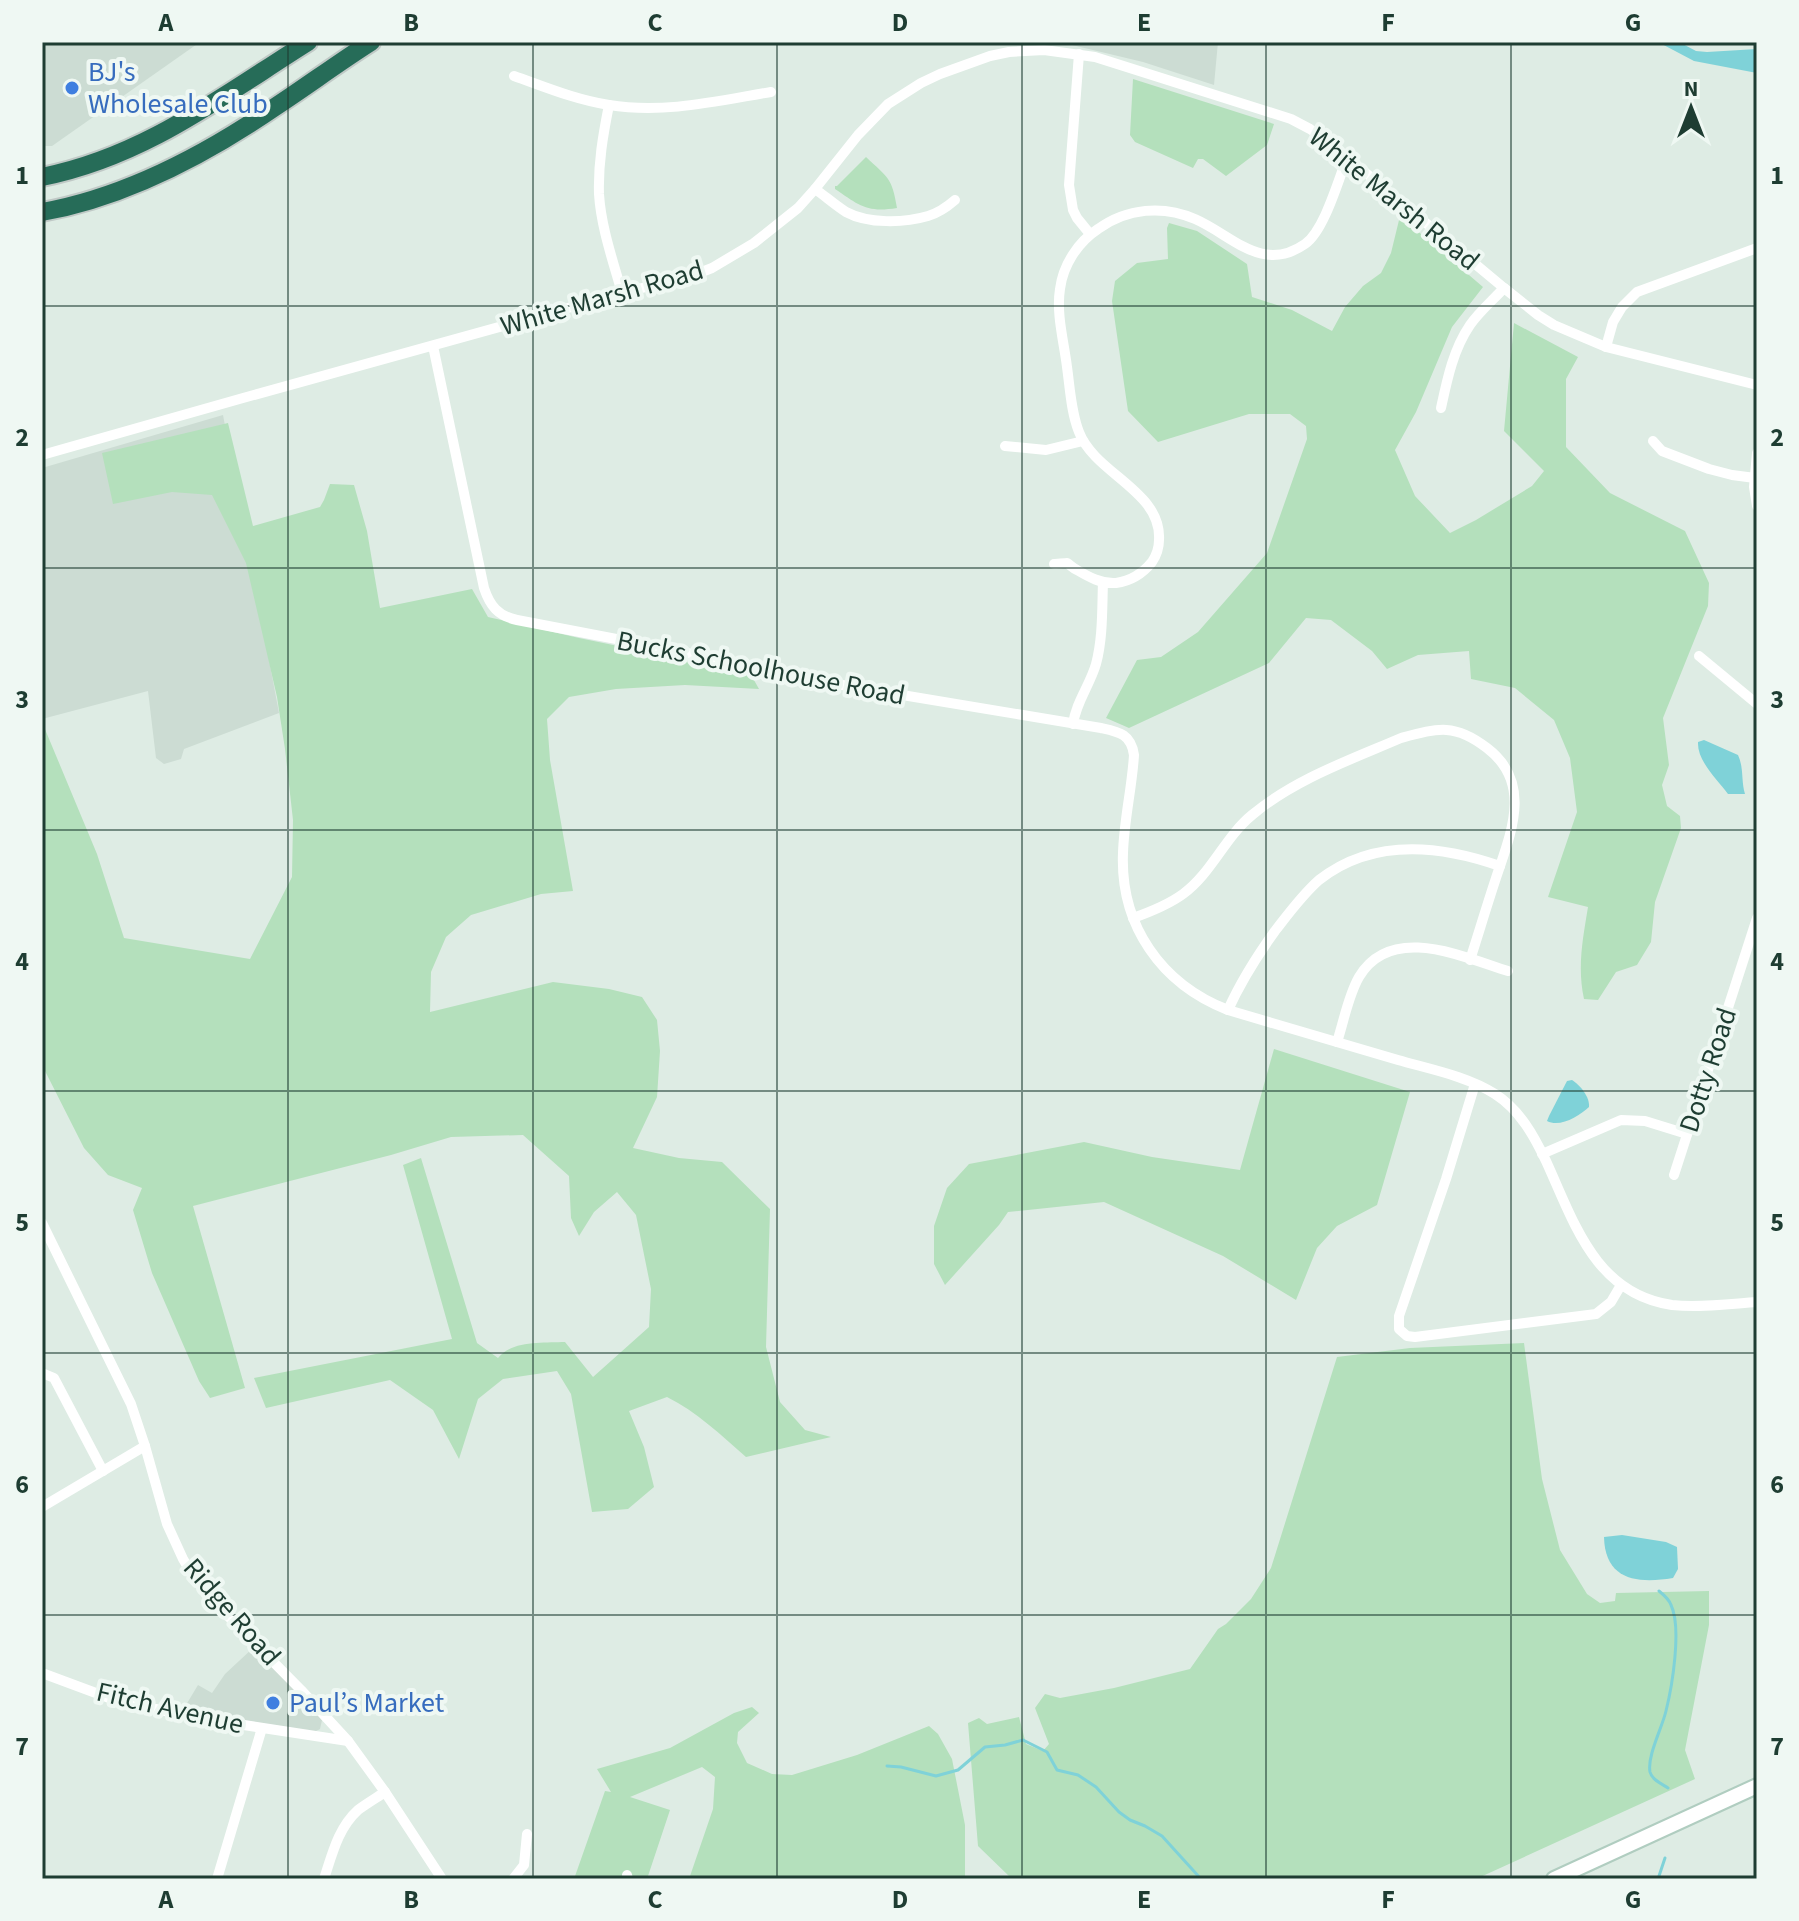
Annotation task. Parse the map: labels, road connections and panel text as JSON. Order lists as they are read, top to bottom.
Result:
{
  "streets": {
    "street": [
      "White Marsh Road",
      "Bucks Schoolhouse Road",
      "Dotty Road",
      "Ridge Road",
      "Fitch Avenue"
    ]
  },
  "crossings": [
    ["White Marsh Road", "Bucks Schoolhouse Road"],
    ["Ridge Road", "Fitch Avenue"]
  ],
  "places": ["BJ's Wholesale Club", "Paul’s Market"],
  "north": "top",
  "grid": {
    "columns": [
      "A",
      "B",
      "C",
      "D",
      "E",
      "F",
      "G"
    ],
    "rows": [
      "1",
      "2",
      "3",
      "4",
      "5",
      "6",
      "7"
    ]
  }
}
